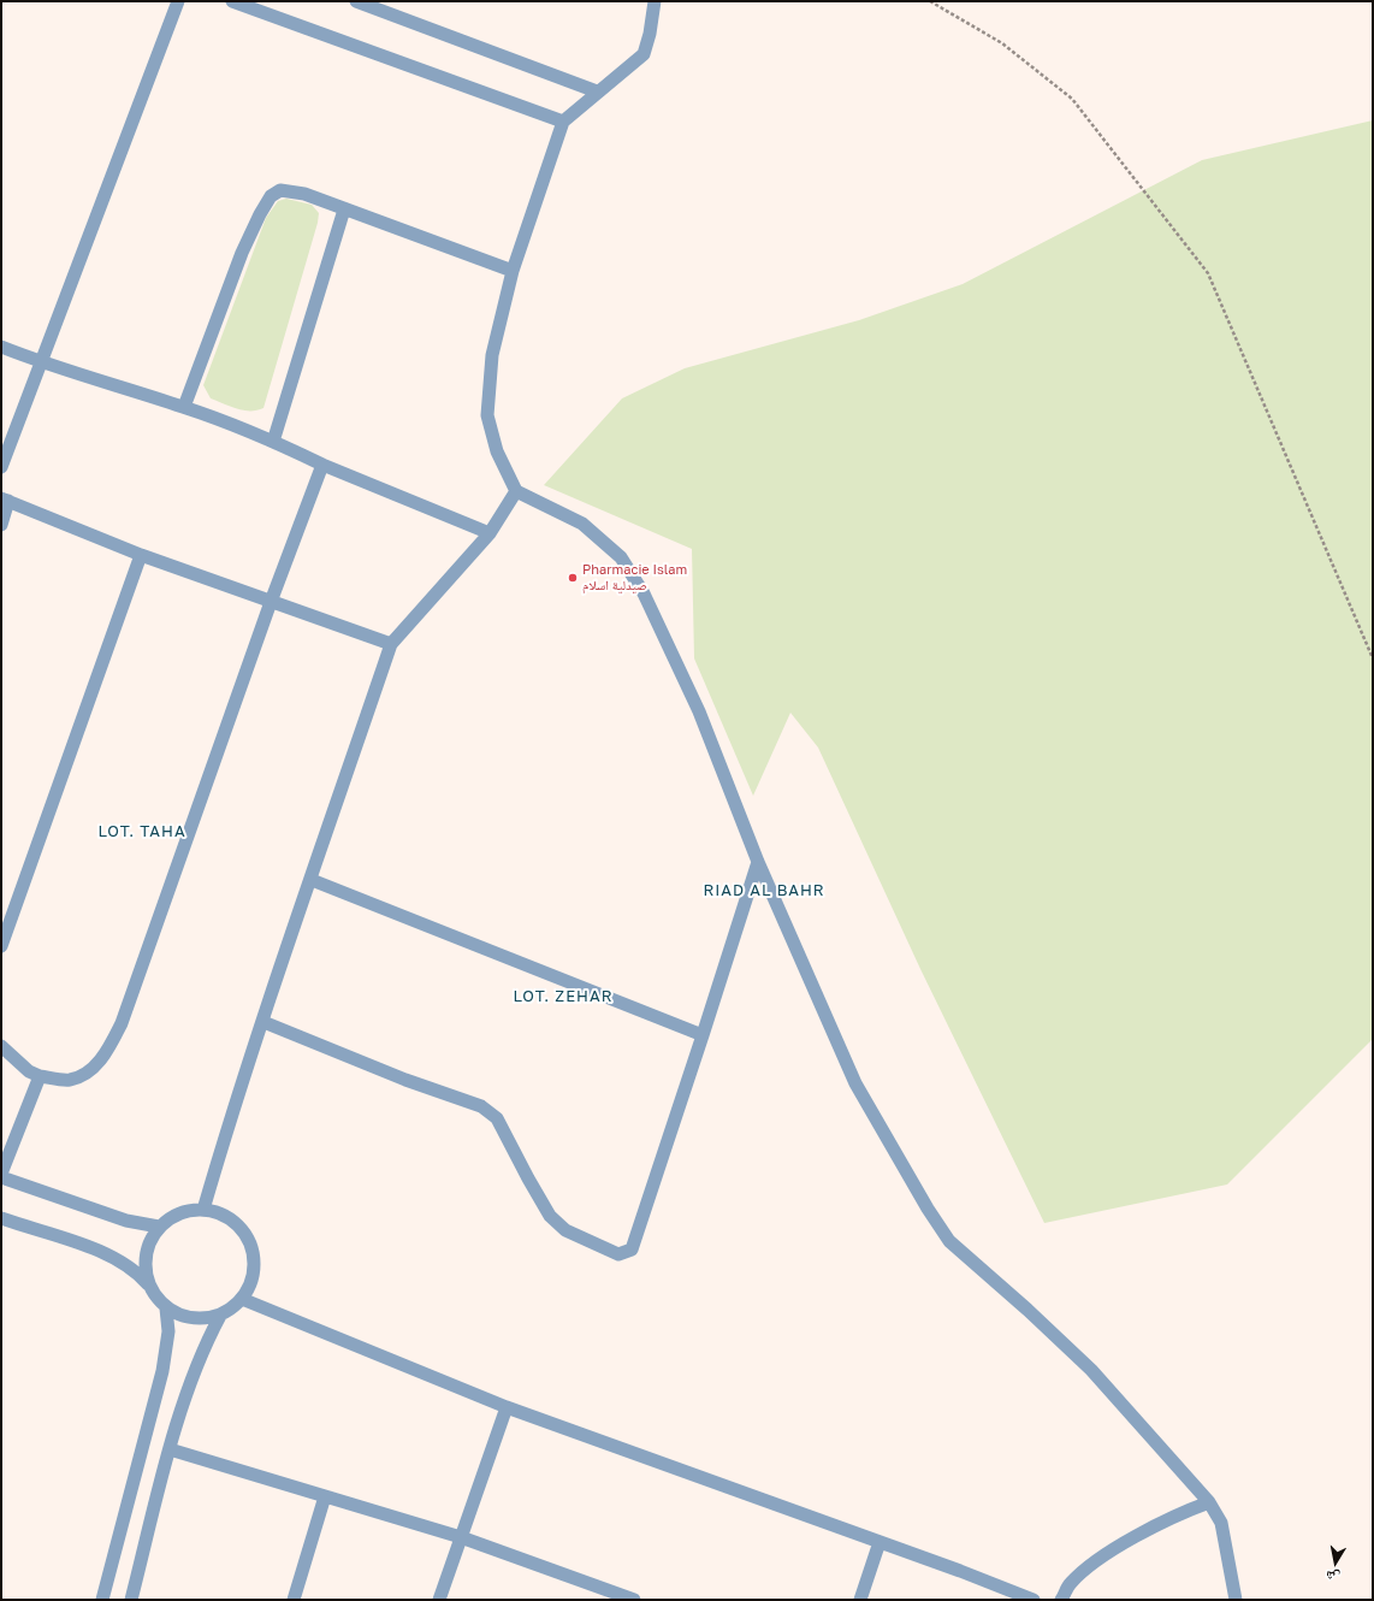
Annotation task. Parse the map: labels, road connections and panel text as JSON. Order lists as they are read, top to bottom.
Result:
{
  "districts": ["LOT. TAHA", "RIAD AL BAHR", "LOT. ZEHAR"],
  "places": ["Pharmacie Islam صيدلية اسلام"],
  "north": "bottom"
}
